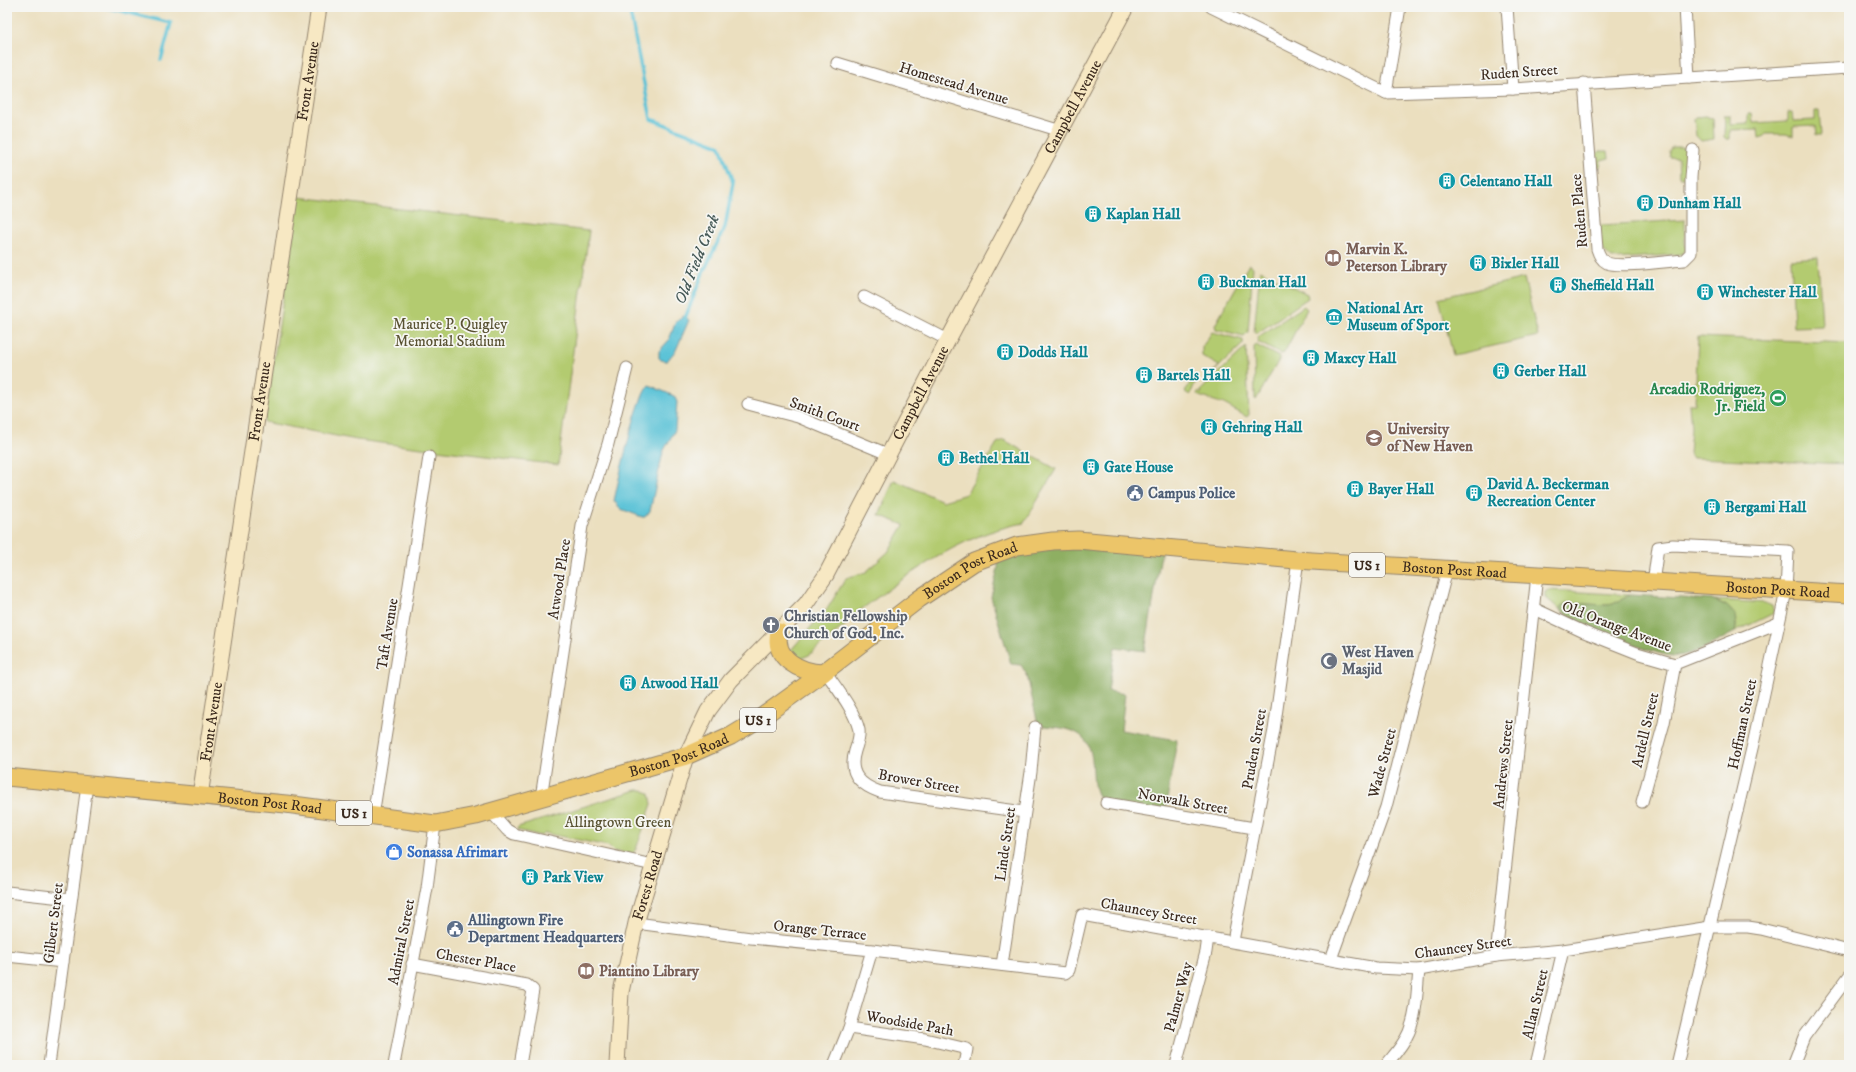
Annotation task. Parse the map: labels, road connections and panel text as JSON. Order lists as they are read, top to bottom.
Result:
{
  "streets": {
    "main road": [
      "Front Avenue",
      "Campbell Avenue",
      "US 1",
      "Boston Post Road",
      "Forest Road"
    ],
    "street": [
      "Ruden Street",
      "Homestead Avenue",
      "Ruden Place",
      "Smith Court",
      "Atwood Place",
      "Old Orange Avenue",
      "Taft Avenue",
      "Hoffman Street",
      "Ardell Street",
      "Pruden Street",
      "Wade Street",
      "Andrews Street",
      "Brower Street",
      "Norwalk Street",
      "Linde Street",
      "Chauncey Street",
      "Gilbert Street",
      "Orange Terrace",
      "Admiral Street",
      "Chester Place",
      "Palmer Way",
      "Allan Street",
      "Woodside Path"
    ]
  },
  "crossings": [
    ["Ruden Street", "Ruden Place"],
    ["Front Avenue", "Boston Post Road"],
    ["Homestead Avenue", "Campbell Avenue"],
    ["Campbell Avenue", "Smith Court"],
    ["Campbell Avenue", "Boston Post Road"],
    ["Campbell Avenue", "Forest Road"],
    ["Boston Post Road", "Atwood Place"],
    ["Boston Post Road", "Taft Avenue"],
    ["Boston Post Road", "Hoffman Street"],
    ["Boston Post Road", "Pruden Street"],
    ["Boston Post Road", "Wade Street"],
    ["Boston Post Road", "Andrews Street"],
    ["Boston Post Road", "Brower Street"],
    ["Boston Post Road", "Forest Road"],
    ["Boston Post Road", "Gilbert Street"],
    ["Boston Post Road", "Admiral Street"],
    ["Old Orange Avenue", "Hoffman Street"],
    ["Old Orange Avenue", "Ardell Street"],
    ["Old Orange Avenue", "Andrews Street"],
    ["Hoffman Street", "Chauncey Street"],
    ["Pruden Street", "Norwalk Street"],
    ["Pruden Street", "Chauncey Street"],
    ["Wade Street", "Chauncey Street"],
    ["Andrews Street", "Chauncey Street"],
    ["Brower Street", "Linde Street"],
    ["Linde Street", "Chauncey Street"],
    ["Linde Street", "Orange Terrace"],
    ["Forest Road", "Orange Terrace"],
    ["Chauncey Street", "Orange Terrace"],
    ["Chauncey Street", "Palmer Way"],
    ["Chauncey Street", "Allan Street"],
    ["Admiral Street", "Chester Place"]
  ],
  "water": ["Old Field Creek"],
  "parks": ["Maurice P. Quigley Memorial Stadium", "Allingtown Green"],
  "places": {
    "building": [
      "Celentano Hall",
      "Dunham Hall",
      "Kaplan Hall",
      "Bixler Hall",
      "Buckman Hall",
      "Sheffield Hall",
      "Winchester Hall",
      "Dodds Hall",
      "Maxcy Hall",
      "Gerber Hall",
      "Bartels Hall",
      "Gehring Hall",
      "Bethel Hall",
      "Gate House",
      "Bayer Hall",
      "David A. Beckerman Recreation Center",
      "Bergami Hall",
      "Atwood Hall",
      "Park View"
    ],
    "library": ["Marvin K. Peterson Library", "Piantino Library"],
    "museum": ["National Art Museum of Sport"],
    "sports": ["Arcadio Rodriguez, Jr. Field"],
    "school or university": ["University of New Haven"],
    "public building": ["Campus Police", "Allingtown Fire Department Headquarters"],
    "church": ["Christian Fellowship Church of God, Inc."],
    "mosque": ["West Haven Masjid"],
    "shop": ["Sonassa Afrimart"]
  }
}
